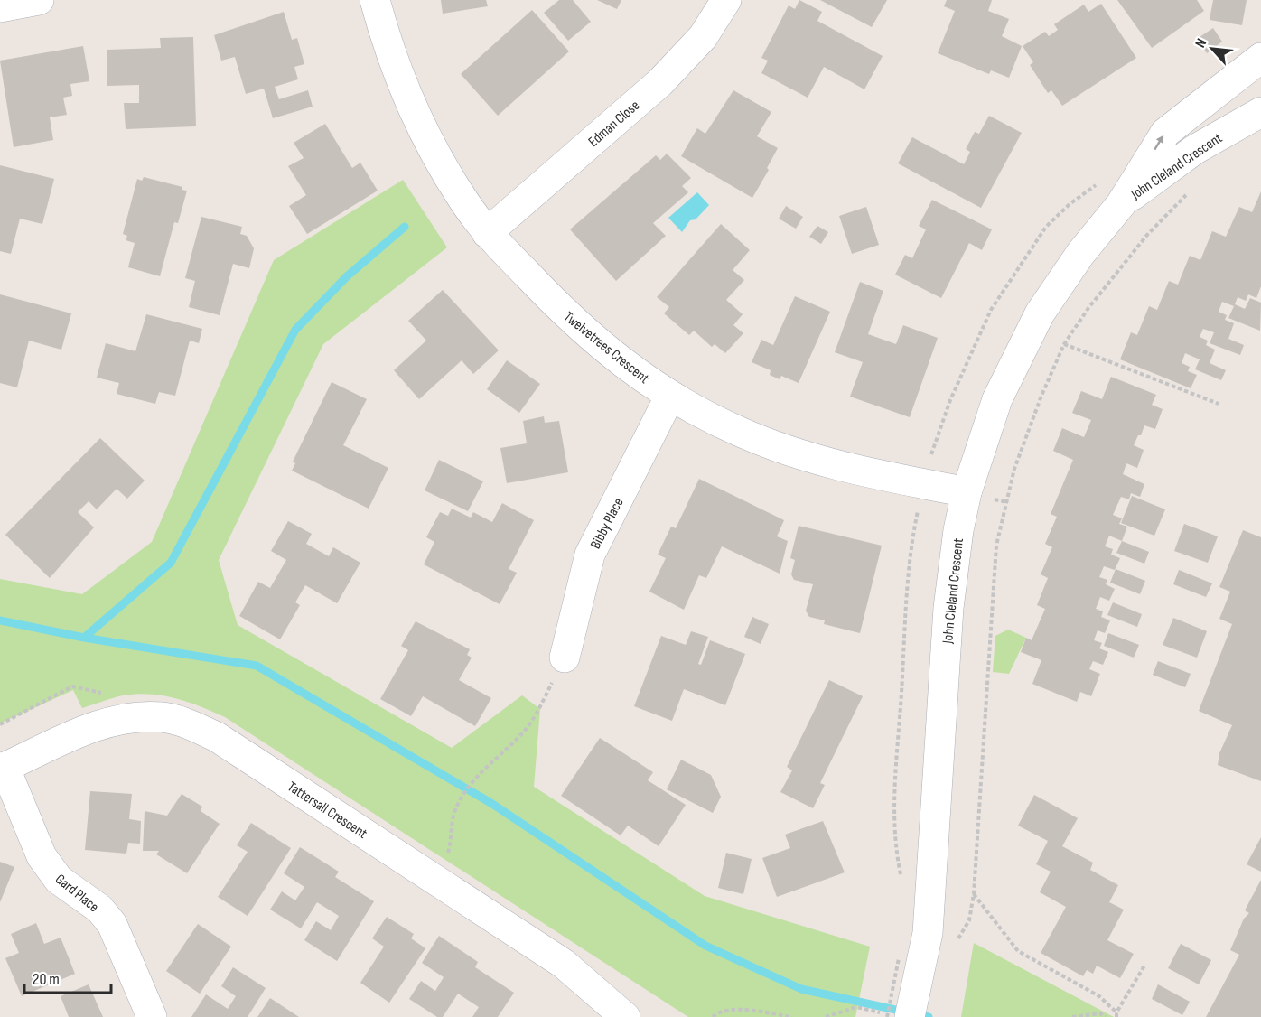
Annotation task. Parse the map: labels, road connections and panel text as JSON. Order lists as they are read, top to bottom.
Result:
{
  "streets": {
    "street": [
      "Edman Close",
      "John Cleland Crescent",
      "Twelvetrees Crescent",
      "Bibby Place",
      "Tattersall Crescent",
      "Gard Place"
    ]
  },
  "crossings": [
    ["Edman Close", "Twelvetrees Crescent"],
    ["John Cleland Crescent", "Twelvetrees Crescent"],
    ["Twelvetrees Crescent", "Bibby Place"],
    ["Tattersall Crescent", "Gard Place"]
  ],
  "scale_bar": "20 m",
  "north": "top left"
}
